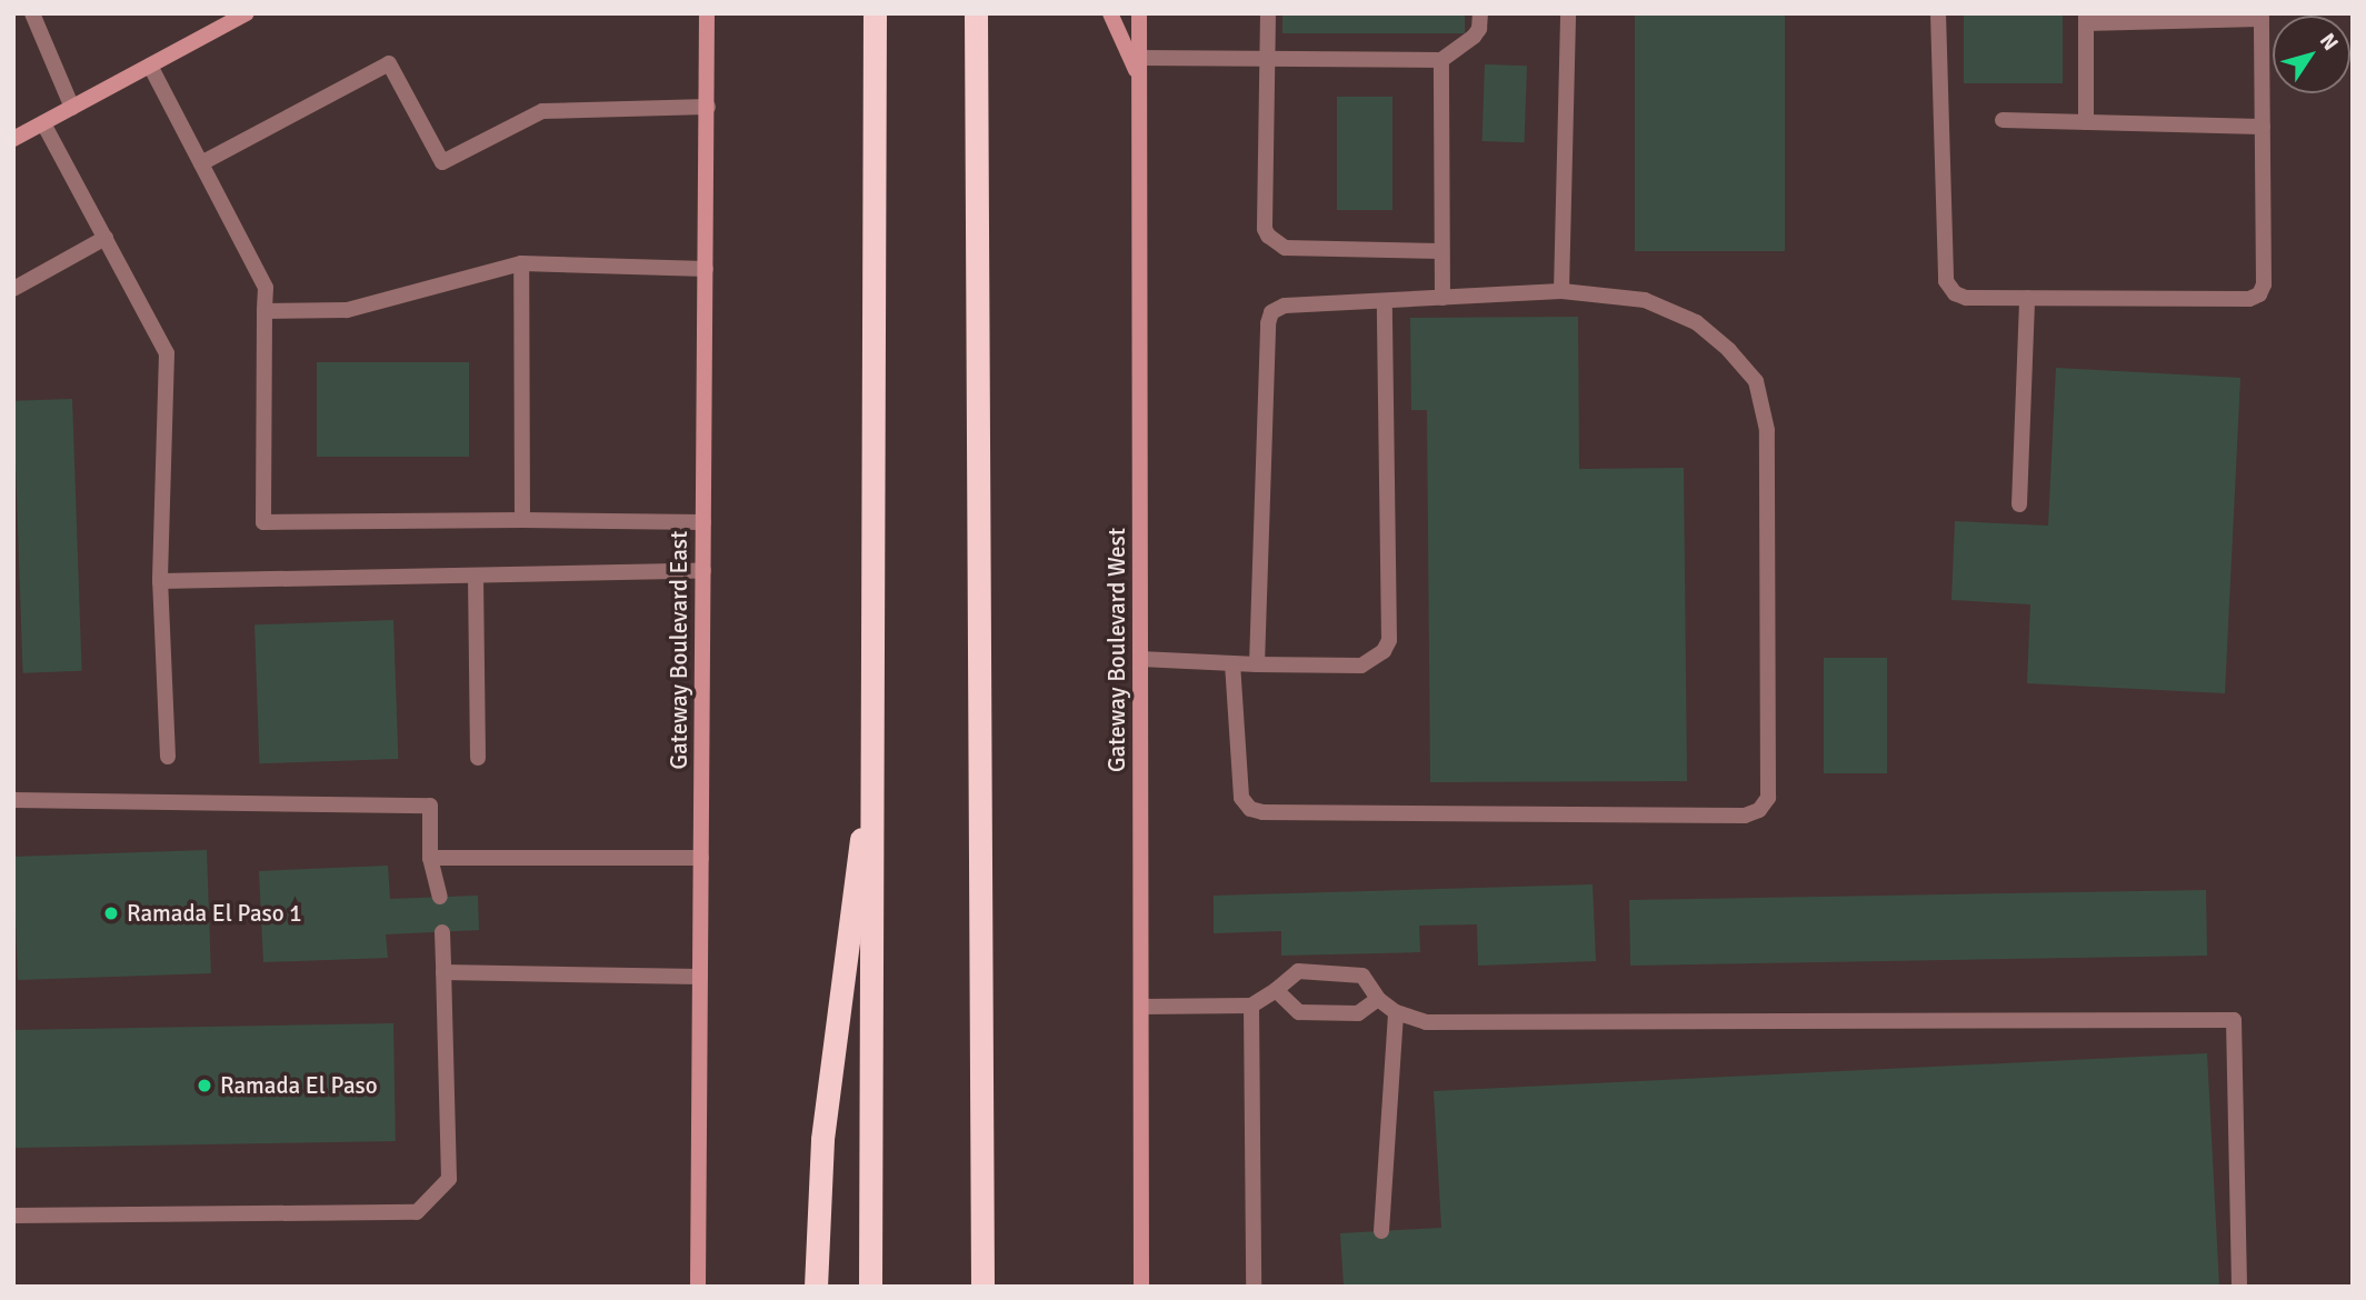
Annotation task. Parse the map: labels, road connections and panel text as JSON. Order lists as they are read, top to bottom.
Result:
{
  "streets": {
    "main road": ["Gateway Boulevard East", "Gateway Boulevard West"]
  },
  "places": ["Ramada El Paso 1", "Ramada El Paso"],
  "north": "top right"
}
